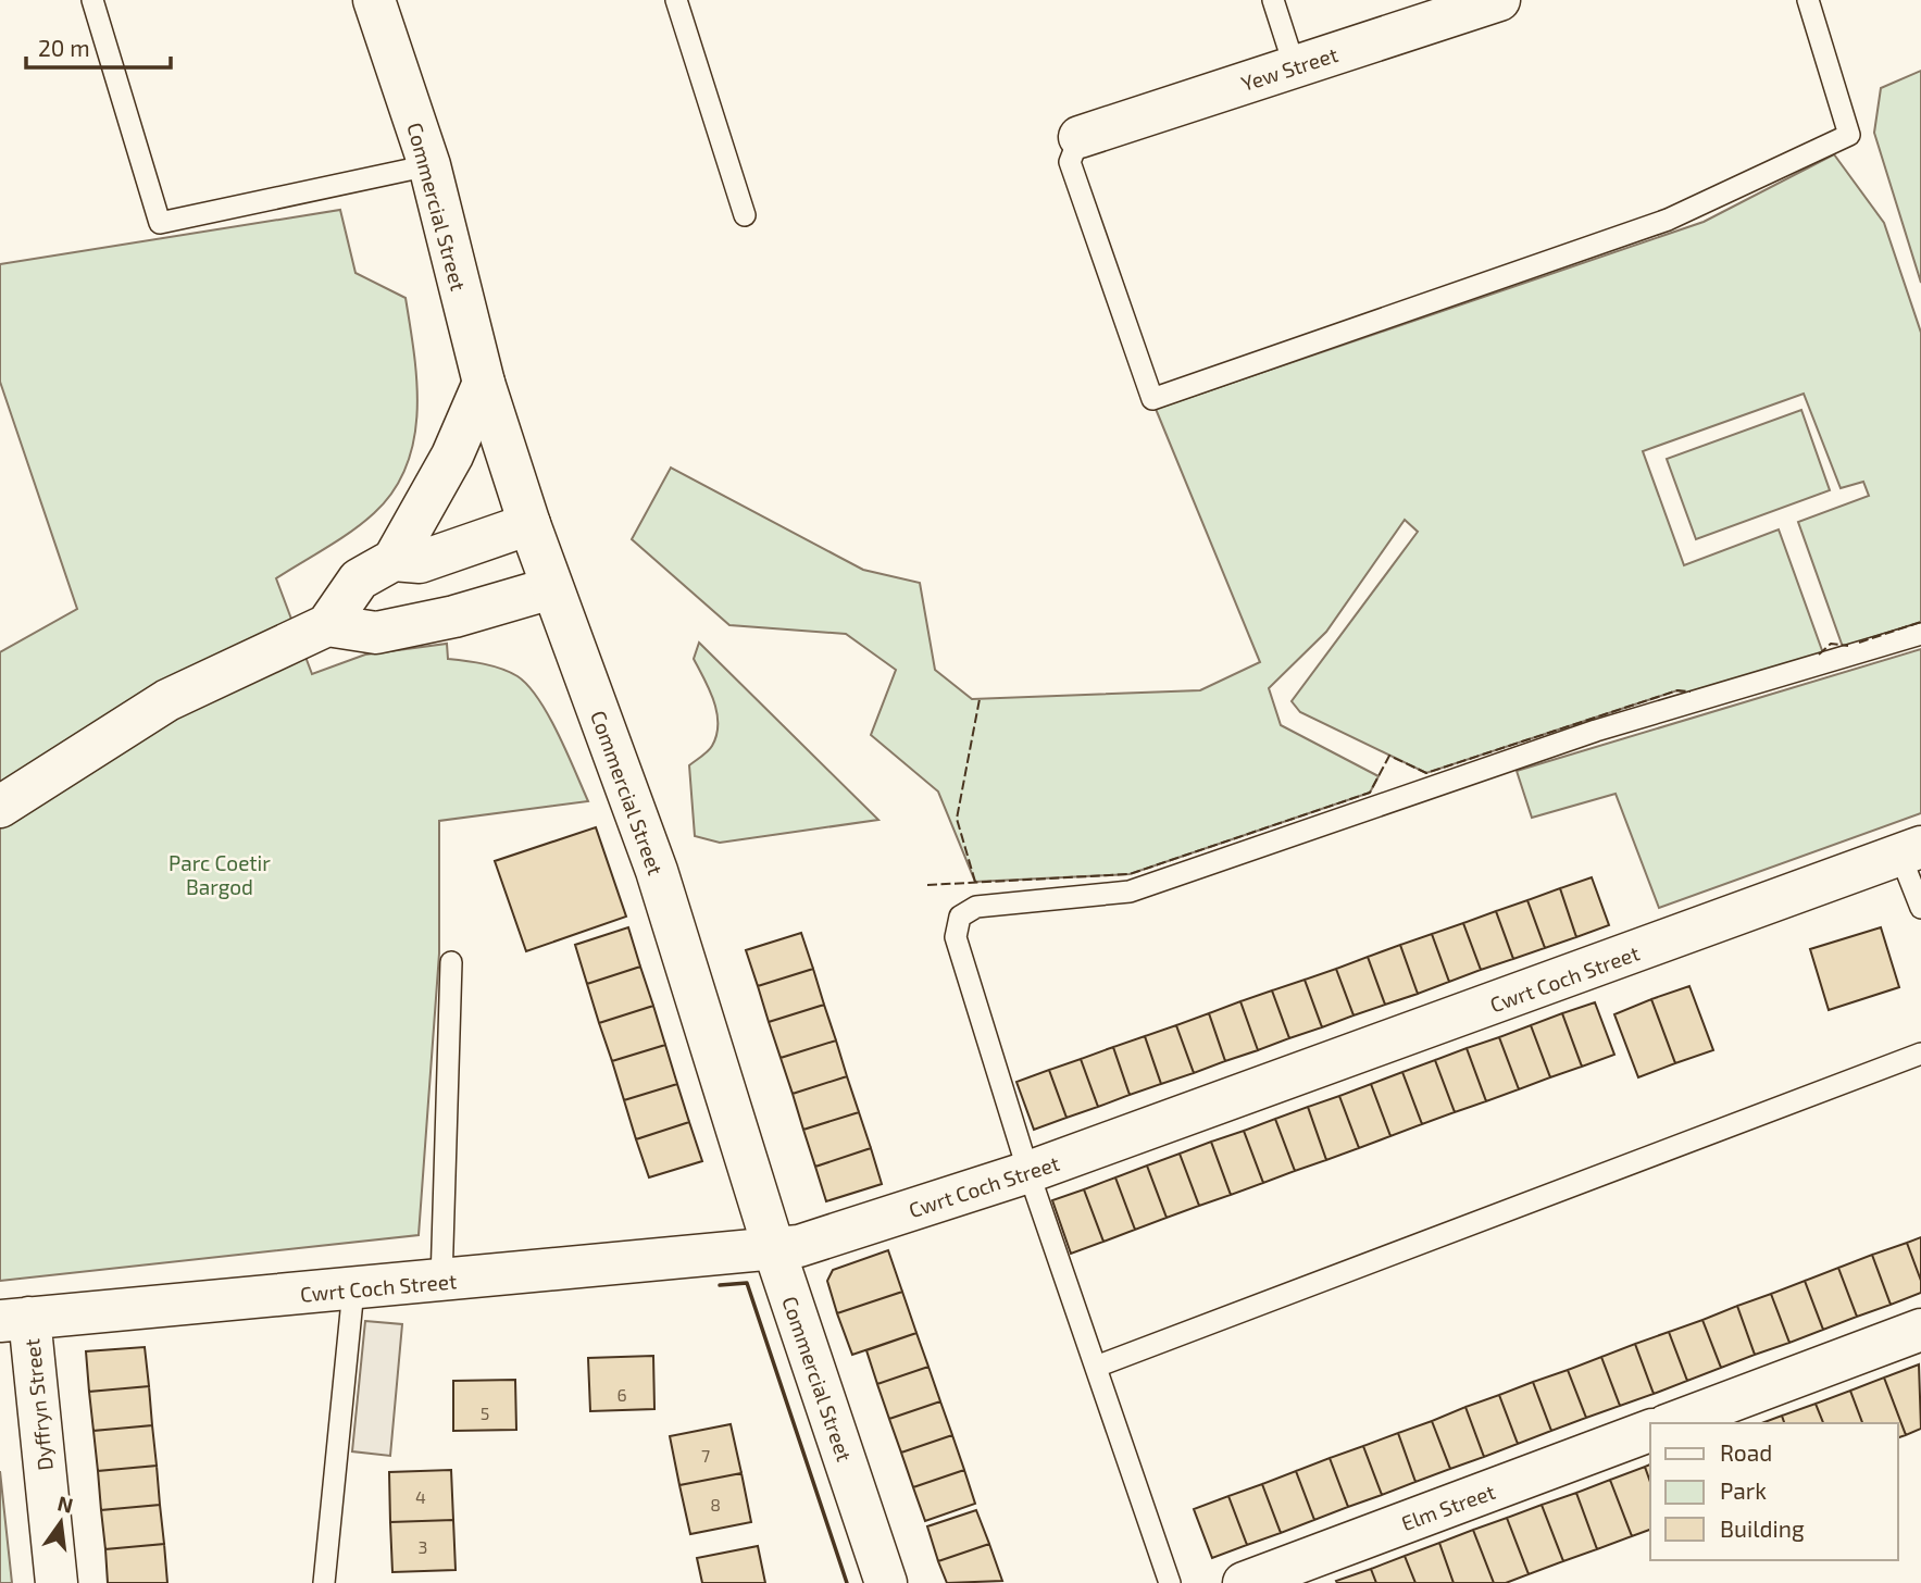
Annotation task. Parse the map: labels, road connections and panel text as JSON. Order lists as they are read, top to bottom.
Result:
{
  "streets": {
    "street": [
      "Yew Street",
      "Commercial Street",
      "Cwrt Coch Street",
      "Dyffryn Street",
      "Elm Street"
    ]
  },
  "crossings": [
    ["Commercial Street", "Cwrt Coch Street"],
    ["Cwrt Coch Street", "Dyffryn Street"]
  ],
  "parks": ["Parc Coetir Bargod"],
  "house_numbers": [
    "6",
    "5",
    "7",
    "4",
    "8",
    "3"
  ],
  "legend": ["Road", "Park", "Building"],
  "scale_bar": "20 m",
  "north": "top"
}
